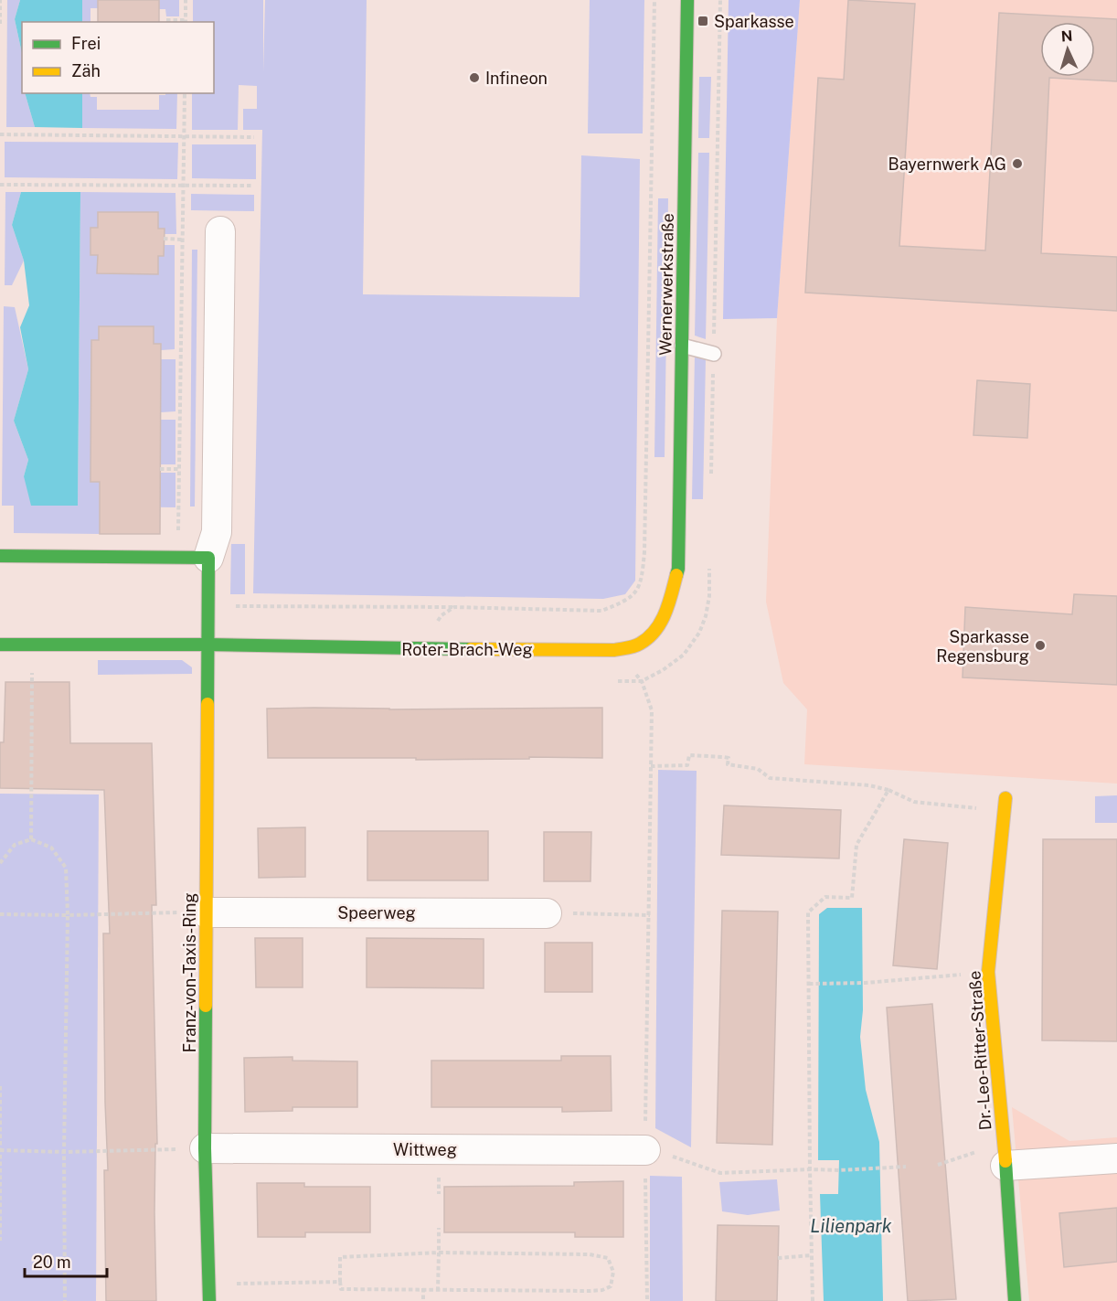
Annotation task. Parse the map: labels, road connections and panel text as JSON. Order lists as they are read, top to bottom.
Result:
{
  "streets": {
    "street": [
      "Wernerwerkstraße",
      "Roter-Brach-Weg",
      "Speerweg",
      "Franz-von-Taxis-Ring",
      "Dr.-Leo-Ritter-Straße",
      "Wittweg"
    ]
  },
  "crossings": [
    ["Wernerwerkstraße", "Roter-Brach-Weg"],
    ["Roter-Brach-Weg", "Franz-von-Taxis-Ring"],
    ["Speerweg", "Franz-von-Taxis-Ring"],
    ["Franz-von-Taxis-Ring", "Wittweg"]
  ],
  "water": ["Lilienpark"],
  "places": {
    "transit": ["Sparkasse"],
    "other": ["Infineon", "Bayernwerk AG", "Sparkasse Regensburg"]
  },
  "legend": ["Frei", "Zäh"],
  "scale_bar": "20 m",
  "north": "top"
}
